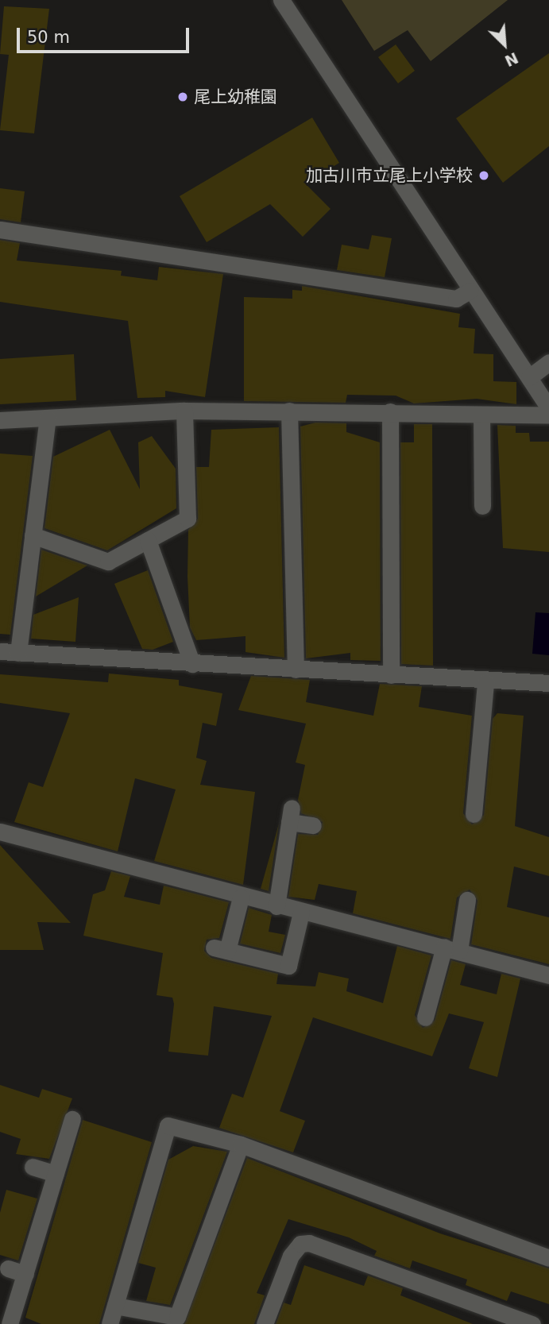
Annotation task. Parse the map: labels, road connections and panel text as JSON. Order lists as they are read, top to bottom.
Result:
{
  "places": ["尾上幼稚園", "加古川市立尾上小学校"],
  "scale_bar": "50 m",
  "north": "bottom right"
}
